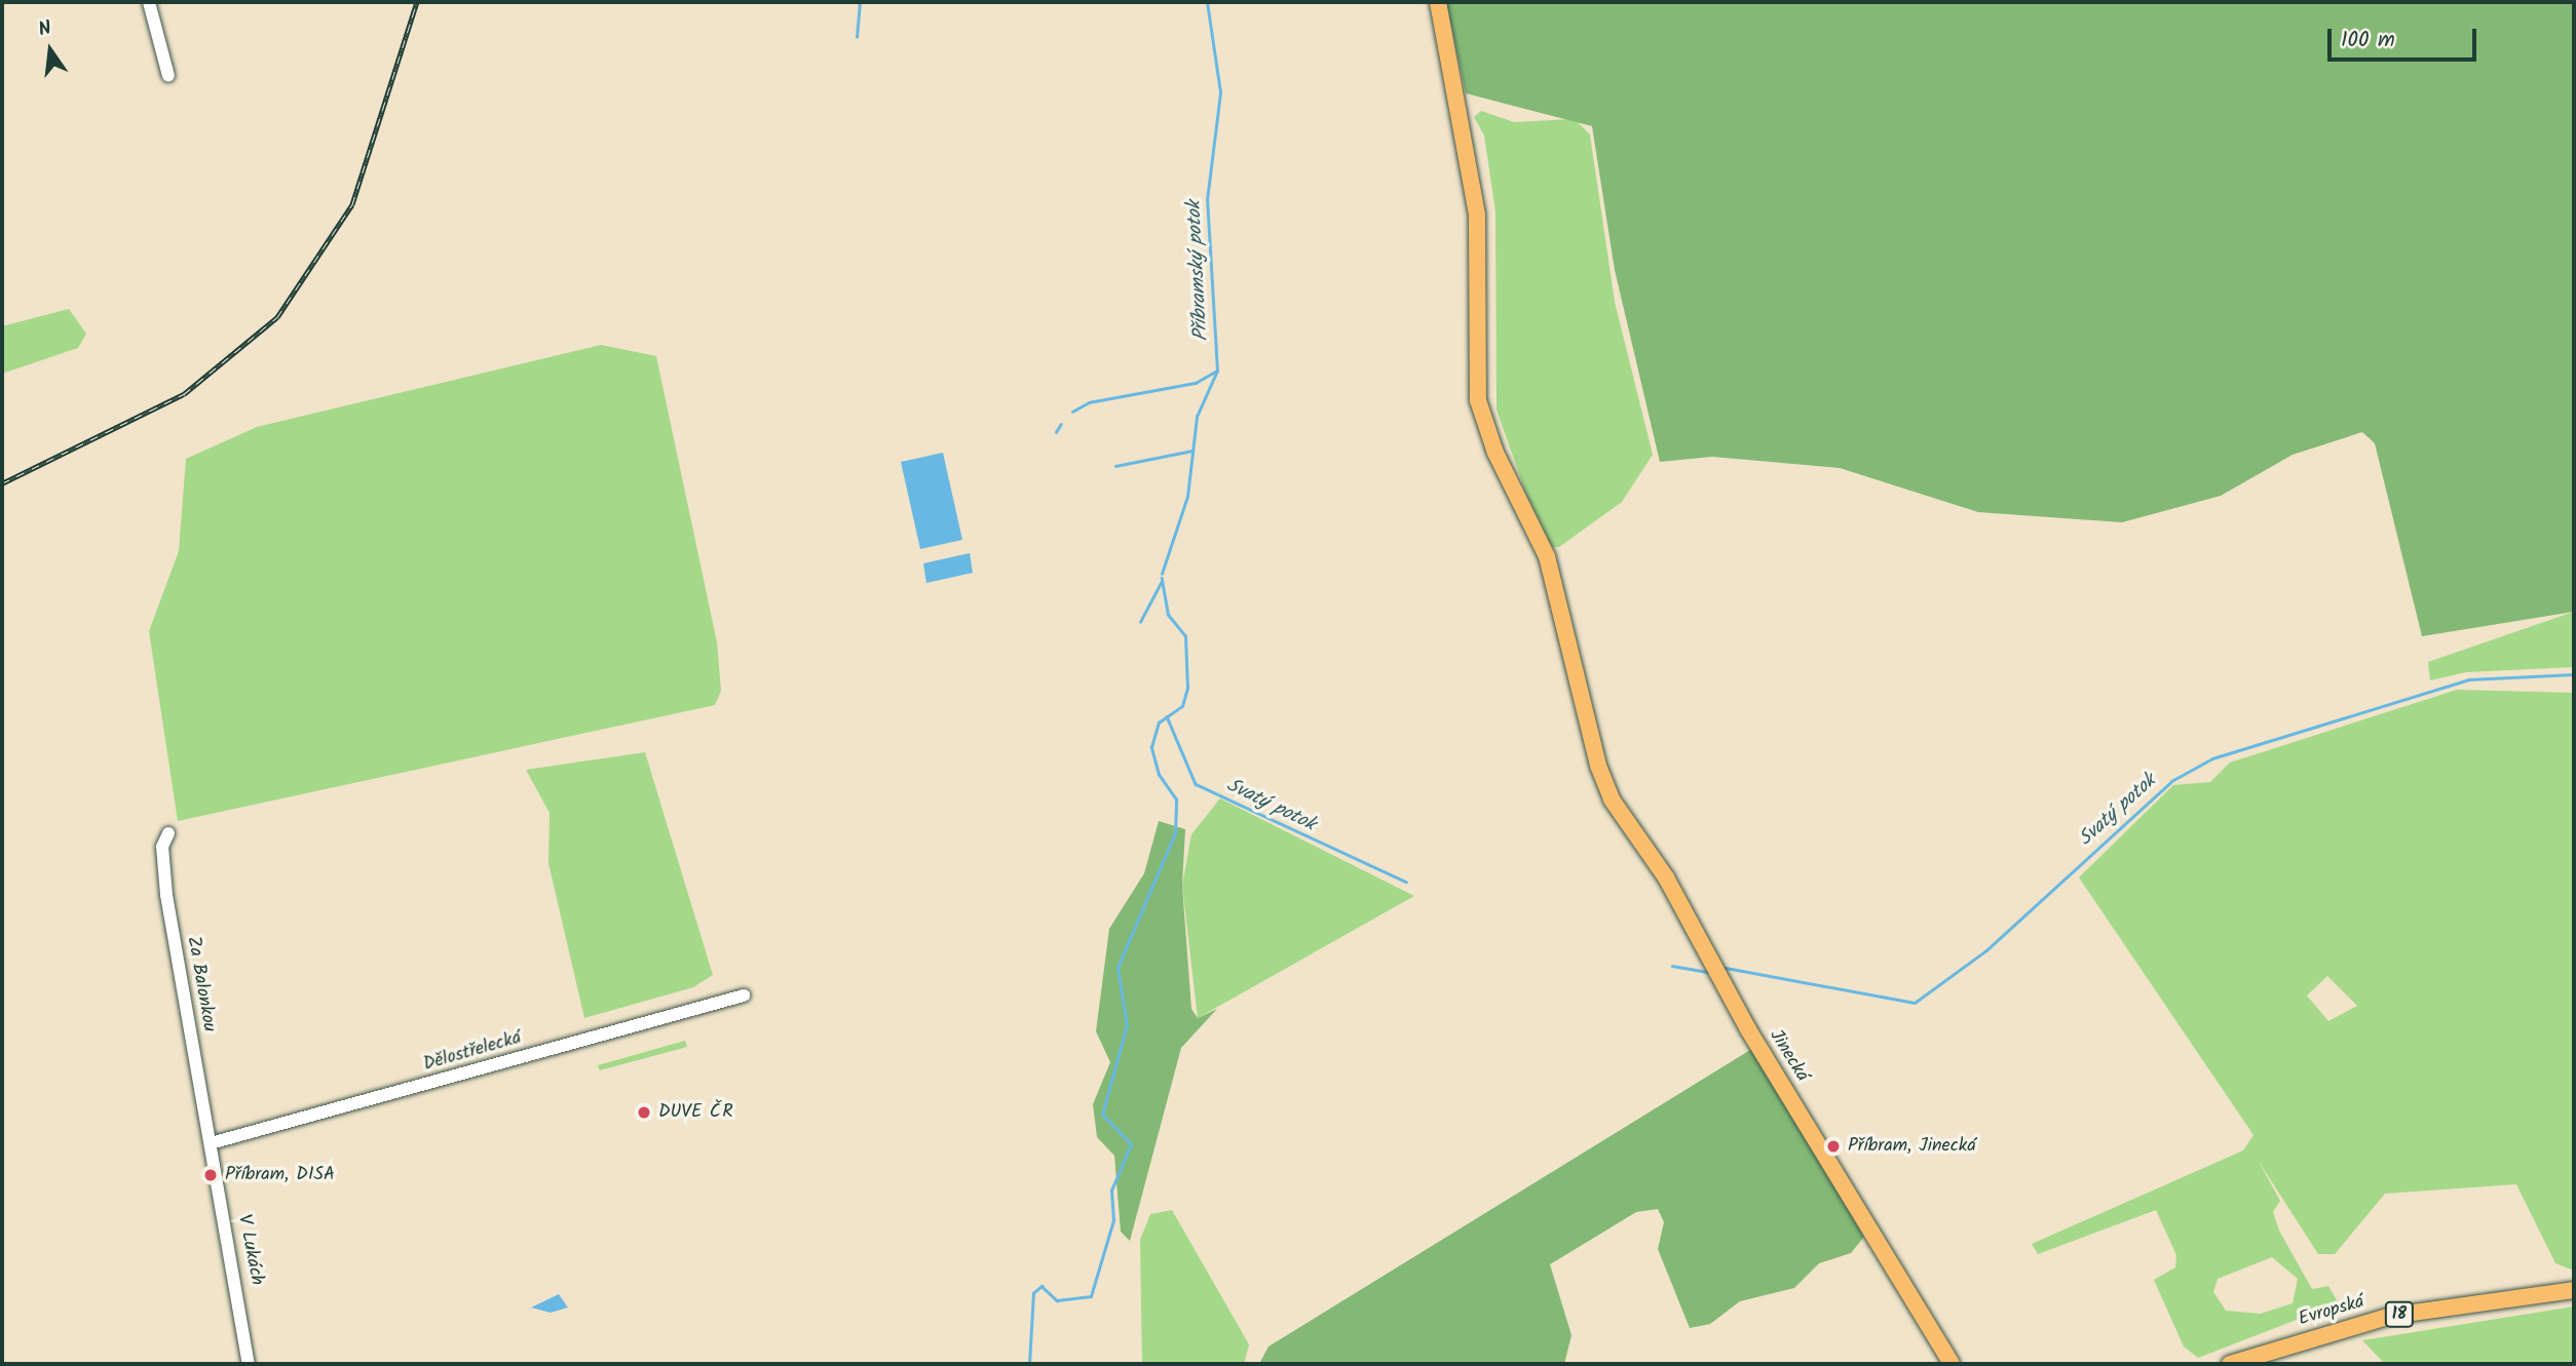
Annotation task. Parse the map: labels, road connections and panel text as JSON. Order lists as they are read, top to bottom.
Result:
{
  "streets": {
    "main road": ["Jinecká", "Evropská", "18"],
    "street": ["Za Balonkou", "Dělostřelecká", "V Lukách"]
  },
  "crossings": [
    ["Za Balonkou", "Dělostřelecká"],
    ["Za Balonkou", "V Lukách"],
    ["Dělostřelecká", "V Lukách"]
  ],
  "water": ["Příbramský potok", "Svatý potok"],
  "places": ["DUVE ČR", "Příbram, Jinecká", "Příbram, DISA"],
  "scale_bar": "100 m",
  "north": "top"
}
